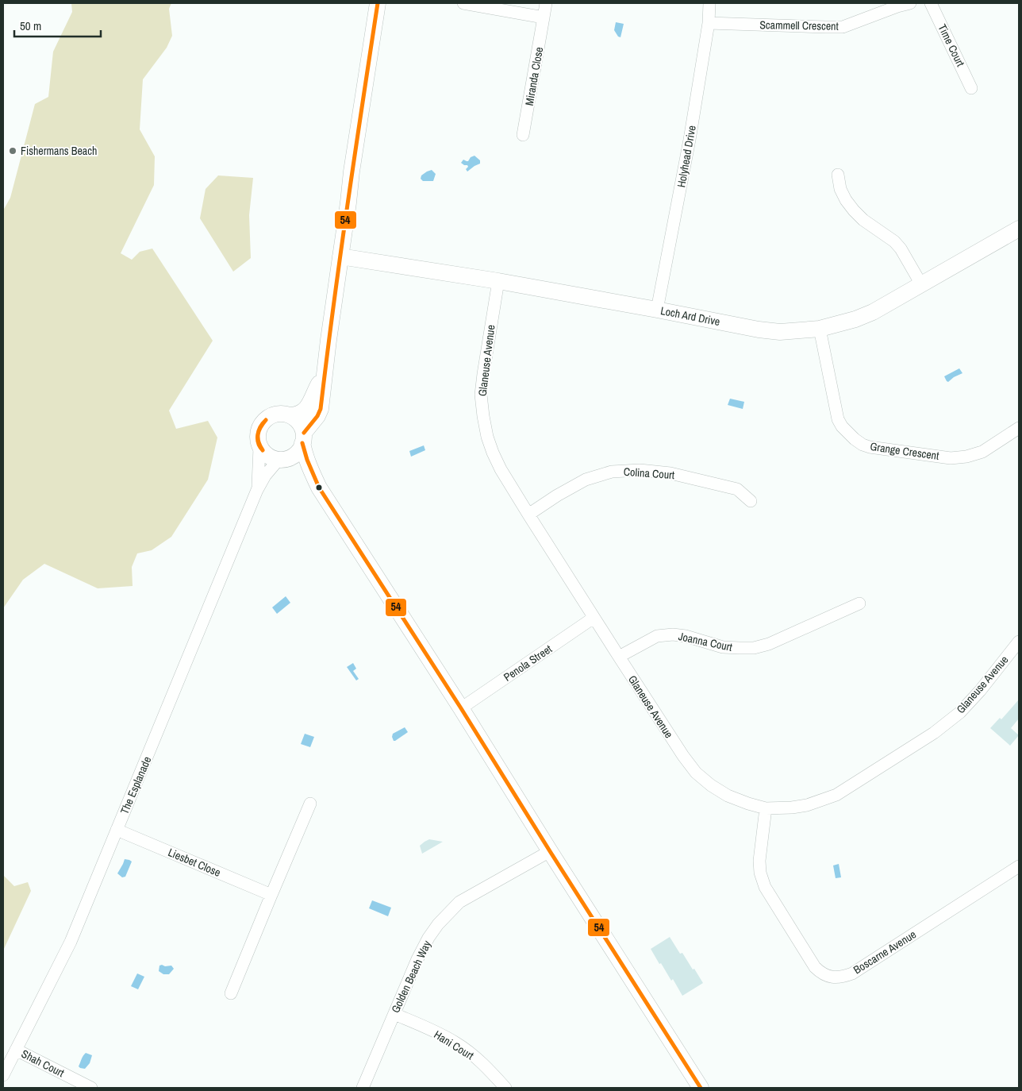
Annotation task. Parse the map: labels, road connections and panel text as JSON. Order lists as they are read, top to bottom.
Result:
{
  "streets": {
    "street": [
      "Scammell Crescent",
      "Time Court",
      "Miranda Close",
      "Holyhead Drive",
      "Loch Ard Drive",
      "Glaneuse Avenue",
      "Grange Crescent",
      "Colina Court",
      "Joanna Court",
      "Penola Street",
      "The Esplanade",
      "Liesbet Close",
      "Boscarne Avenue",
      "Golden Beach Way",
      "Hani Court",
      "Shah Court"
    ]
  },
  "crossings": [
    ["Scammell Crescent", "Holyhead Drive"],
    ["Holyhead Drive", "Loch Ard Drive"],
    ["Loch Ard Drive", "Glaneuse Avenue"],
    ["Loch Ard Drive", "Grange Crescent"],
    ["Glaneuse Avenue", "Colina Court"],
    ["Glaneuse Avenue", "Joanna Court"],
    ["Glaneuse Avenue", "Penola Street"],
    ["Glaneuse Avenue", "Boscarne Avenue"],
    ["The Esplanade", "Liesbet Close"],
    ["The Esplanade", "Shah Court"],
    ["Golden Beach Way", "Hani Court"]
  ],
  "places": ["Fishermans Beach"],
  "lines": ["transit line 54"],
  "scale_bar": "50 m"
}
